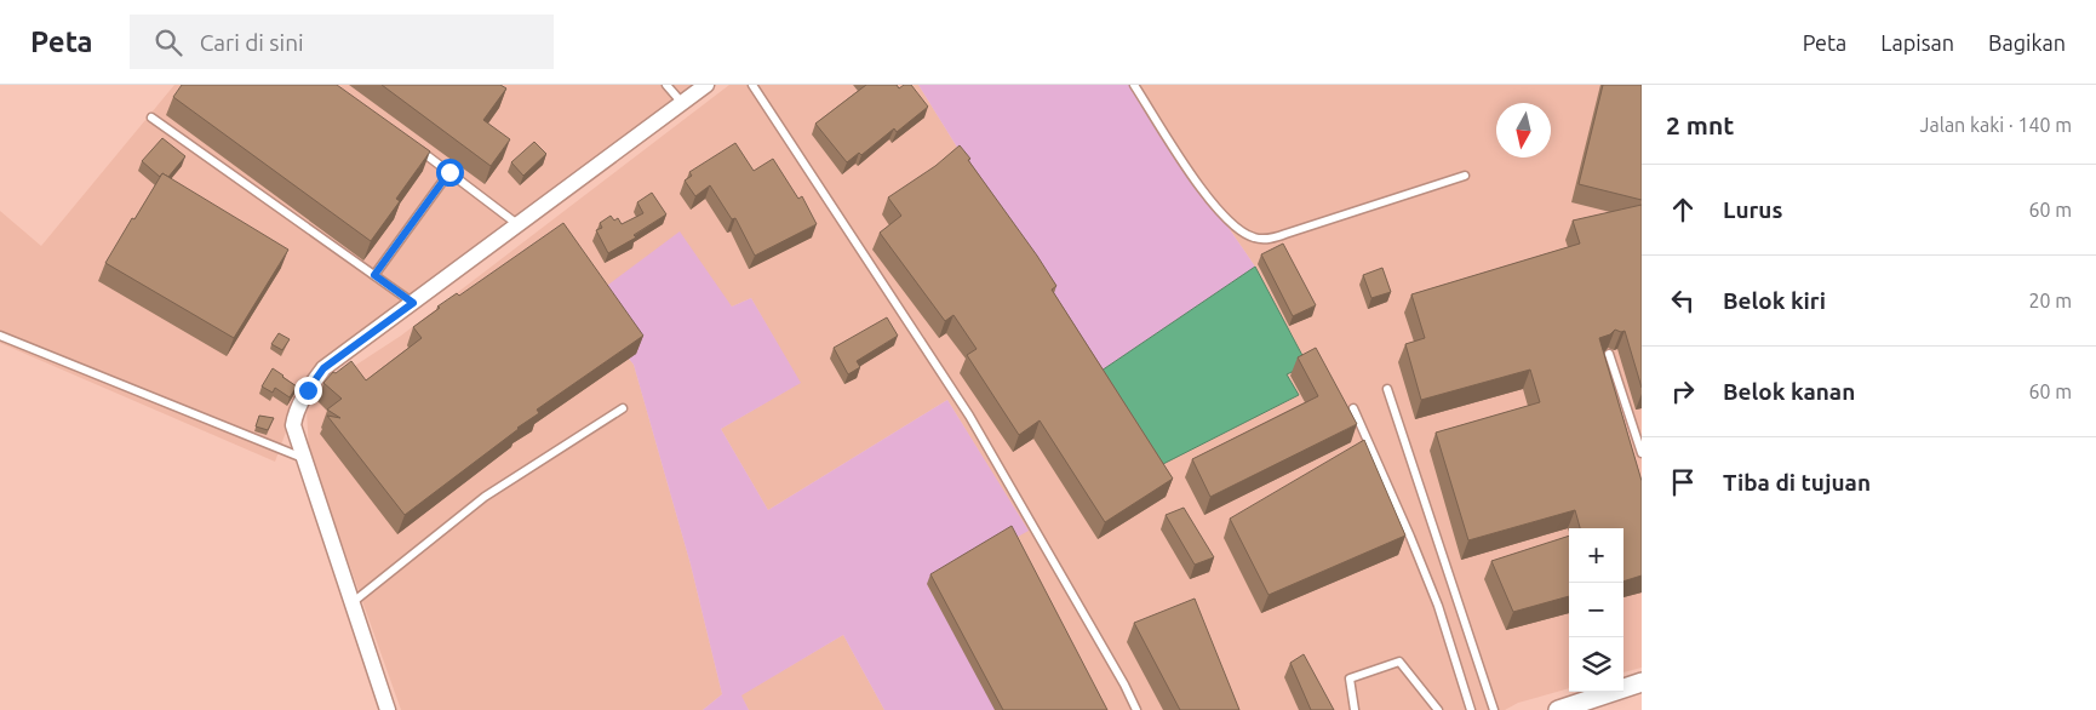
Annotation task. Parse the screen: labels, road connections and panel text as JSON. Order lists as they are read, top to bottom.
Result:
{
  "north": "bottom",
  "page": {
    "header": "Peta",
    "search": "Cari di sini",
    "nav": ["Peta", "Lapisan", "Bagikan"],
    "heading": ["2 mnt", "Jalan kaki · 140 m"],
    "list": [
      ["Lurus", "60 m"],
      ["Belok kiri", "20 m"],
      ["Belok kanan", "60 m"],
      "Tiba di tujuan"
    ],
    "map_buttons": ["+", "−"]
  }
}
